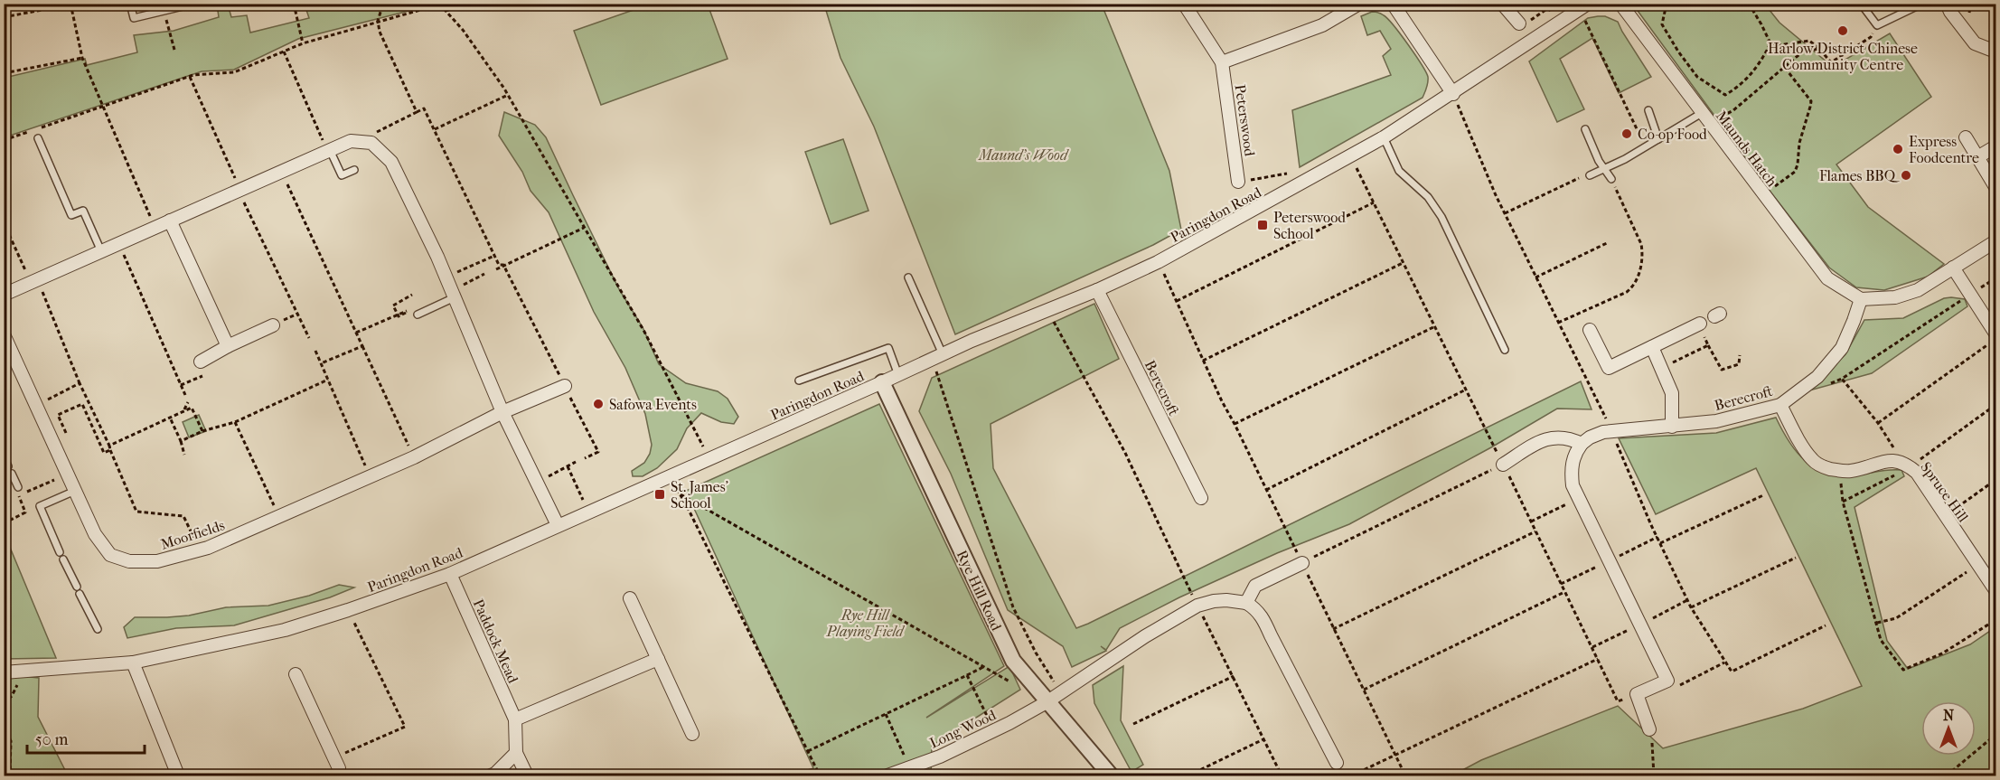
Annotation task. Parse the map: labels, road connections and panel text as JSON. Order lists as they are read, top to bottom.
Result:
{
  "streets": {
    "street": [
      "Peterswood",
      "Maunds Hatch",
      "Paringdon Road",
      "Berecroft",
      "Spruce Hill",
      "Moorfields",
      "Rye Hill Road",
      "Paddock Mead",
      "Long Wood"
    ]
  },
  "crossings": [
    ["Maunds Hatch", "Berecroft"],
    ["Paringdon Road", "Berecroft"],
    ["Paringdon Road", "Rye Hill Road"],
    ["Paringdon Road", "Paddock Mead"],
    ["Rye Hill Road", "Long Wood"]
  ],
  "parks": ["Maund's Wood", "Rye Hill Playing Field"],
  "places": {
    "other": [
      "Harlow District Chinese Community Centre",
      "Co-op Food",
      "Express Foodcentre",
      "Flames BBQ",
      "Safowa Events"
    ],
    "transit": ["Peterswood School", "St. James' School"]
  },
  "scale_bar": "50 m",
  "north": "top"
}
